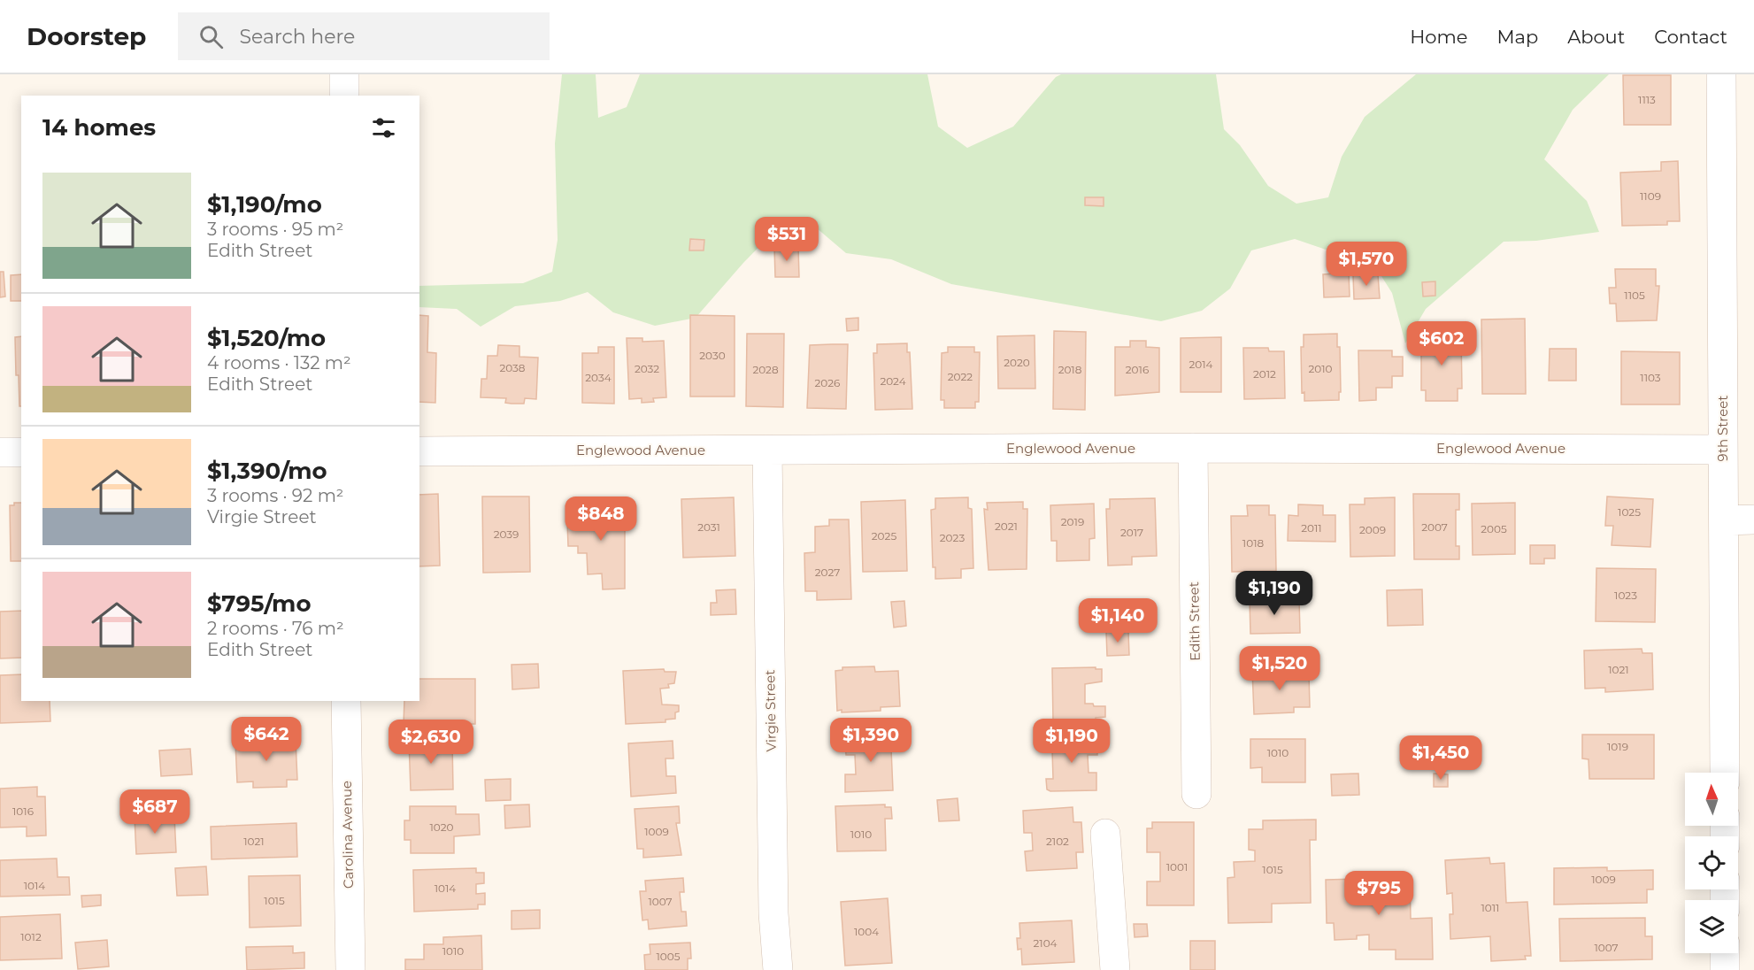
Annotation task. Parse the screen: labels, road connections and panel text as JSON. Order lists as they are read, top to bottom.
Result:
{
  "streets": {
    "street": [
      "9th Street",
      "Englewood Avenue",
      "Edith Street",
      "Virgie Street",
      "Carolina Avenue"
    ]
  },
  "crossings": [
    ["9th Street", "Englewood Avenue"],
    ["Englewood Avenue", "Edith Street"],
    ["Englewood Avenue", "Virgie Street"]
  ],
  "house_numbers": [
    "1113",
    "1109",
    "1105",
    "2030",
    "2020",
    "2014",
    "2038",
    "2032",
    "2010",
    "2028",
    "2018",
    "2016",
    "2012",
    "2022",
    "2034",
    "1103",
    "2024",
    "2026",
    "1025",
    "2019",
    "2021",
    "2031",
    "2007",
    "2011",
    "2005",
    "2009",
    "2017",
    "2039",
    "2025",
    "2023",
    "1018",
    "2027",
    "1023",
    "1021",
    "1019",
    "1010",
    "1016",
    "1020",
    "1009",
    "1010",
    "1021",
    "2102",
    "1001",
    "1015",
    "1009",
    "1014",
    "1014",
    "1015",
    "1007",
    "1011",
    "1004",
    "1012",
    "2104",
    "1007",
    "1010",
    "1005"
  ],
  "north": "top",
  "page": {
    "header": "Doorstep",
    "search": "Search here",
    "nav": [
      "Home",
      "Map",
      "About",
      "Contact"
    ],
    "heading": "14 homes",
    "list": [
      {
        "name": "$1,190/mo",
        "note": "3 rooms · 95 m² · Edith Street"
      },
      {
        "name": "$1,520/mo",
        "note": "4 rooms · 132 m² · Edith Street"
      },
      {
        "name": "$1,390/mo",
        "note": "3 rooms · 92 m² · Virgie Street"
      },
      {
        "name": "$795/mo",
        "note": "2 rooms · 76 m² · Edith Street"
      }
    ],
    "price": [
      "$531",
      "$1,570",
      "$602",
      "$848",
      "$1,190",
      "$1,140",
      "$1,520",
      "$642",
      "$1,390",
      "$1,190",
      "$2,630",
      "$1,450",
      "$687",
      "$795"
    ]
  }
}
